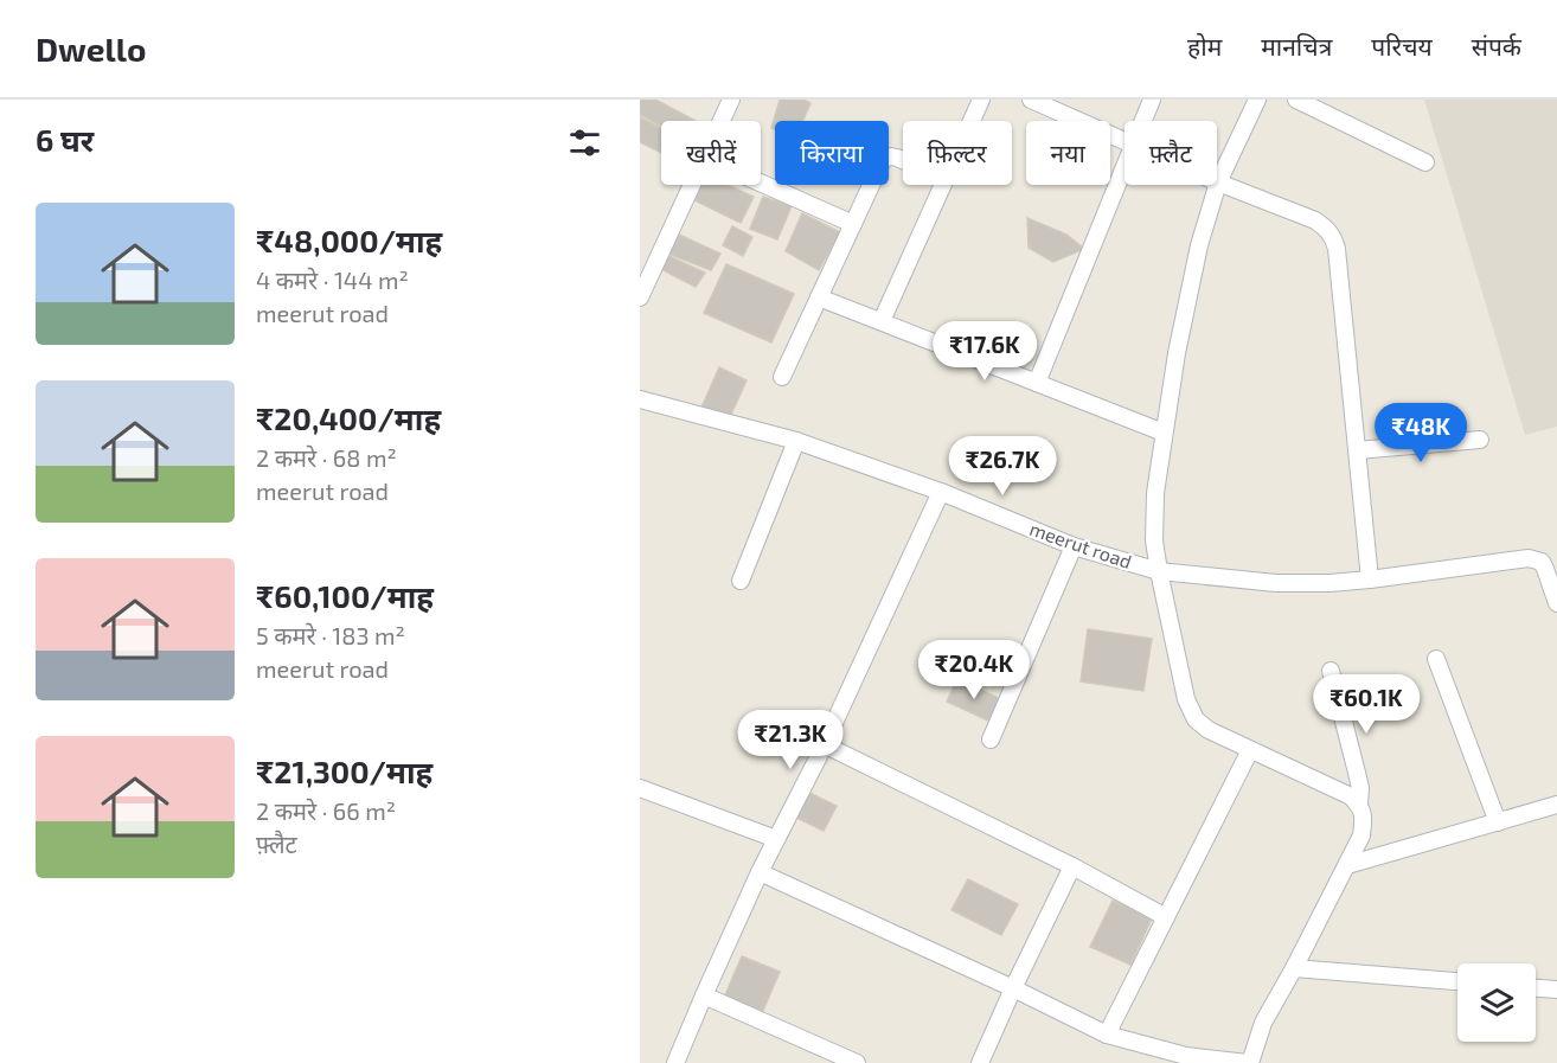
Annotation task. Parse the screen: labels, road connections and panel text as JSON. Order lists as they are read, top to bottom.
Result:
{
  "streets": {
    "street": ["meerut road"]
  },
  "page": {
    "header": "Dwello",
    "nav": [
      "होम",
      "मानचित्र",
      "परिचय",
      "संपर्क"
    ],
    "heading": "6 घर",
    "chip": [
      "खरीदें",
      "किराया",
      "फ़िल्टर",
      "नया",
      "फ़्लैट"
    ],
    "list": [
      {
        "name": "₹48,000/माह",
        "note": "4 कमरे · 144 m² · meerut road"
      },
      {
        "name": "₹20,400/माह",
        "note": "2 कमरे · 68 m² · meerut road"
      },
      {
        "name": "₹60,100/माह",
        "note": "5 कमरे · 183 m² · meerut road"
      },
      {
        "name": "₹21,300/माह",
        "note": "2 कमरे · 66 m² · फ़्लैट"
      }
    ],
    "price": [
      "₹17.6K",
      "₹48K",
      "₹26.7K",
      "₹20.4K",
      "₹60.1K",
      "₹21.3K"
    ]
  }
}
